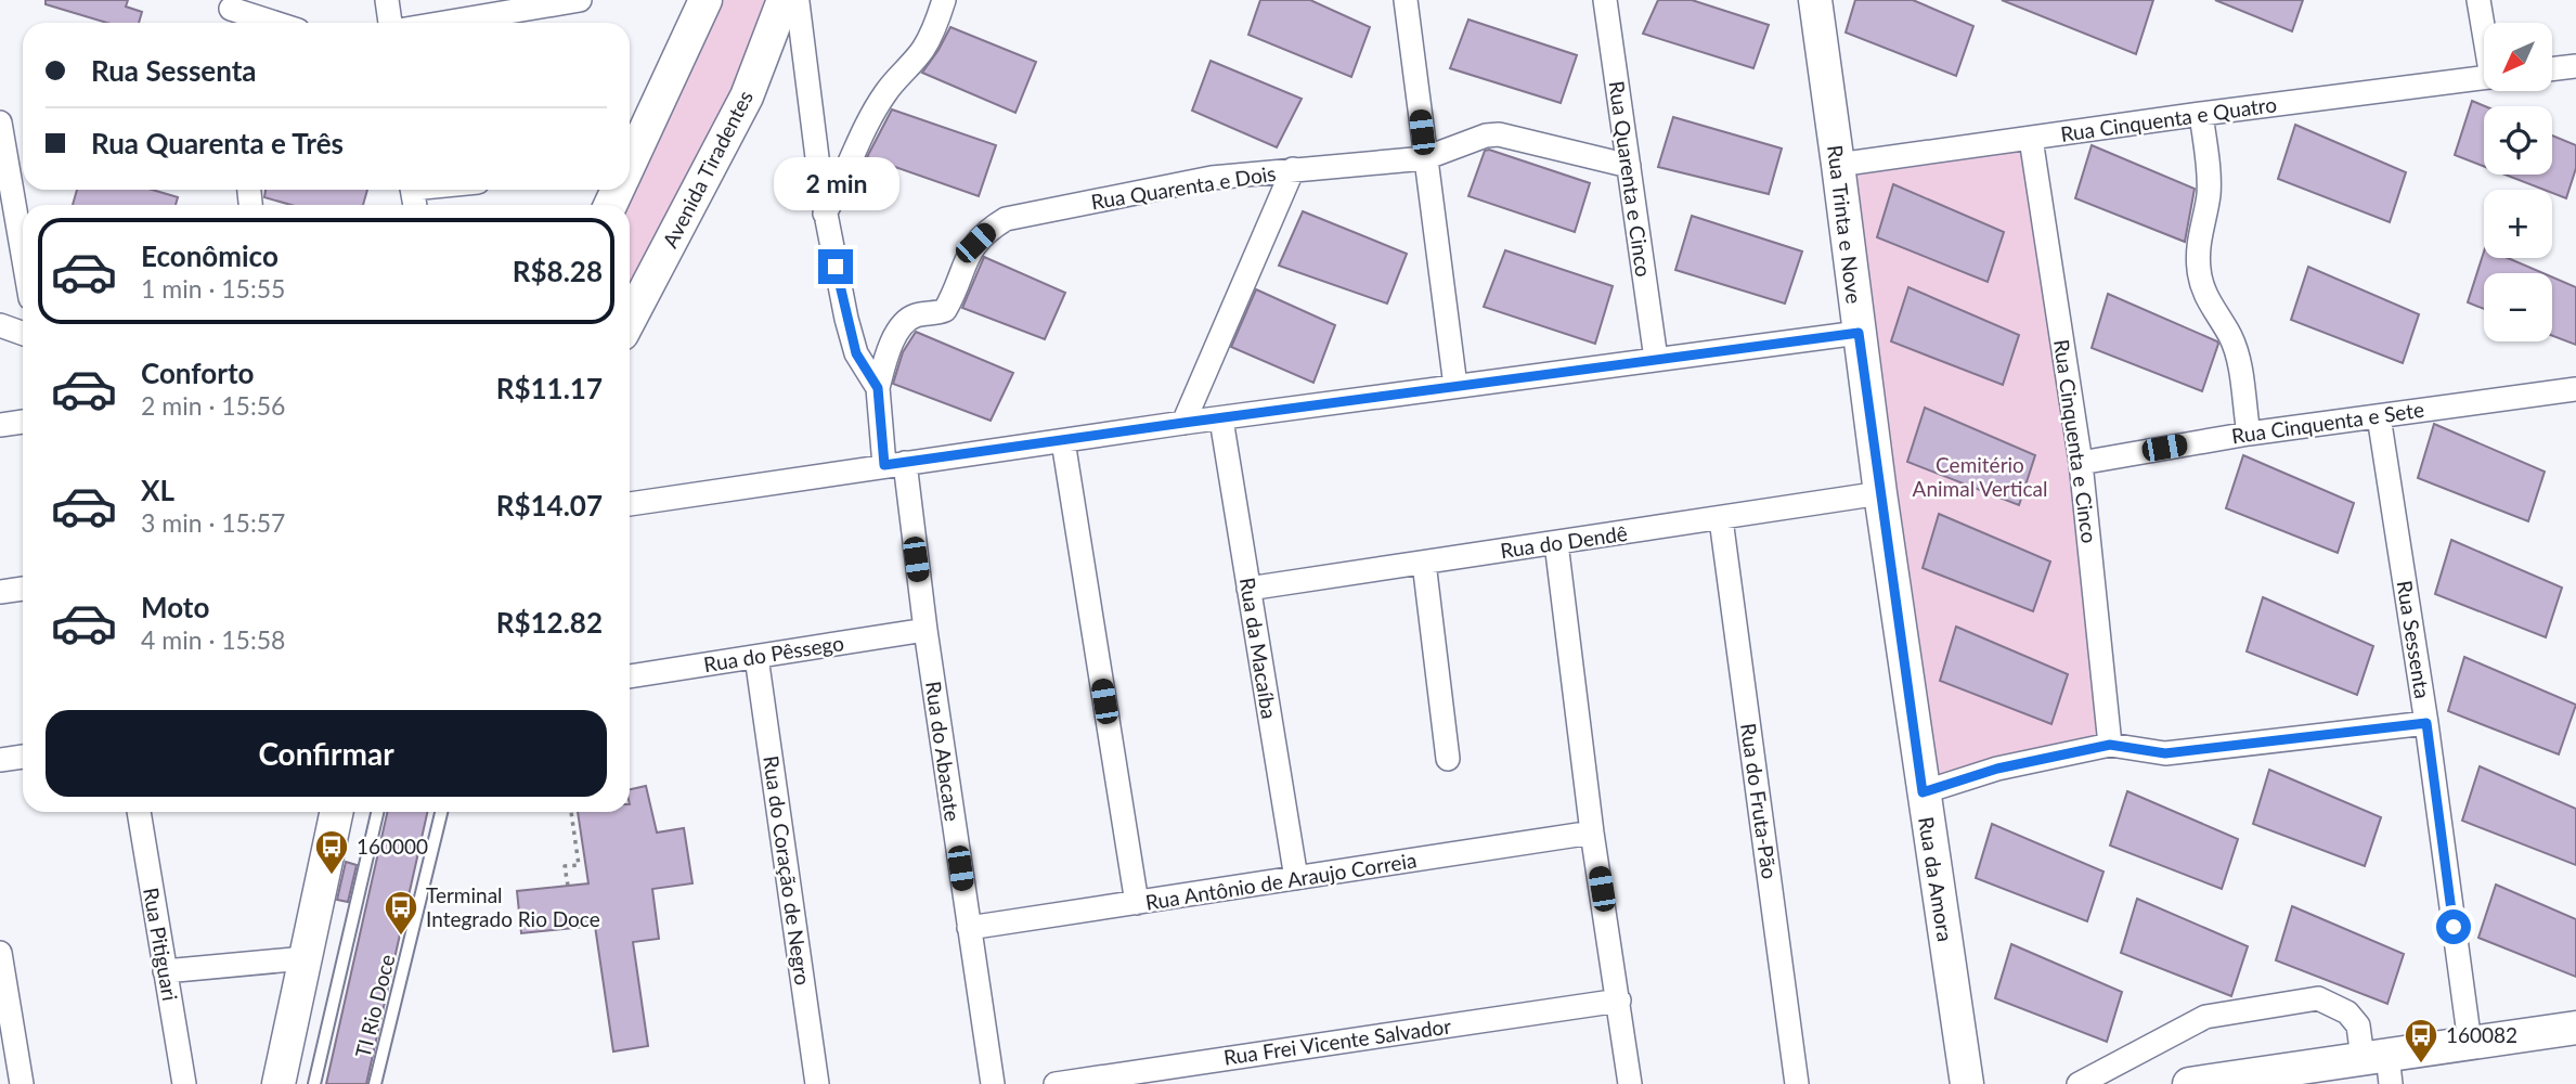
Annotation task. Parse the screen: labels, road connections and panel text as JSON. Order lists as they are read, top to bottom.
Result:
{
  "streets": {
    "street": [
      "Rua Cinquenta e Quatro",
      "Avenida Tiradentes",
      "Rua Quarenta e Cinco",
      "Rua Quarenta e Dois",
      "Rua Trinta e Nove",
      "Rua Cinquenta e Sete",
      "Rua Cinquenta e Cinco",
      "Rua do Dendê",
      "Rua Sessenta",
      "Rua da Macaíba",
      "Rua do Pêssego",
      "Rua do Abacate",
      "Rua do Fruta-Pão",
      "Rua do Coração de Negro",
      "Rua da Amora",
      "Rua Antônio de Araujo Correia",
      "Rua Pitiguari",
      "Rua Frei Vicente Salvador"
    ],
    "lane": ["TI Rio Doce"]
  },
  "crossings": [
    ["Rua Cinquenta e Quatro", "Rua Trinta e Nove"],
    ["Rua Cinquenta e Quatro", "Rua Cinquenta e Cinco"],
    ["Rua Quarenta e Cinco", "Rua Quarenta e Dois"],
    ["Rua Quarenta e Dois", "Rua do Abacate"],
    ["Rua Trinta e Nove", "Rua do Dendê"],
    ["Rua Trinta e Nove", "Rua da Amora"],
    ["Rua Cinquenta e Sete", "Rua Cinquenta e Cinco"],
    ["Rua Cinquenta e Sete", "Rua Sessenta"],
    ["Rua do Dendê", "Rua da Macaíba"],
    ["Rua do Dendê", "Rua do Fruta-Pão"],
    ["Rua do Dendê", "Rua da Amora"],
    ["Rua da Macaíba", "Rua Antônio de Araujo Correia"],
    ["Rua do Pêssego", "Rua do Abacate"],
    ["Rua do Pêssego", "Rua do Coração de Negro"],
    ["Rua do Abacate", "Rua Antônio de Araujo Correia"]
  ],
  "parks": ["Cemitério Animal Vertical"],
  "places": {
    "bus stop": ["160000", "Terminal Integrado Rio Doce", "160082"]
  },
  "north": "bottom left",
  "page": {
    "map_buttons": ["+", "−"],
    "banner": ["Rua Sessenta", "Rua Quarenta e Três"],
    "bubble": "2 min",
    "list": [
      {
        "name": "Econômico",
        "note": "1 min · 15:55",
        "value": "R$8.28"
      },
      {
        "name": "Conforto",
        "note": "2 min · 15:56",
        "value": "R$11.17"
      },
      {
        "name": "XL",
        "note": "3 min · 15:57",
        "value": "R$14.07"
      },
      {
        "name": "Moto",
        "note": "4 min · 15:58",
        "value": "R$12.82"
      }
    ],
    "buttons": "Confirmar"
  }
}
